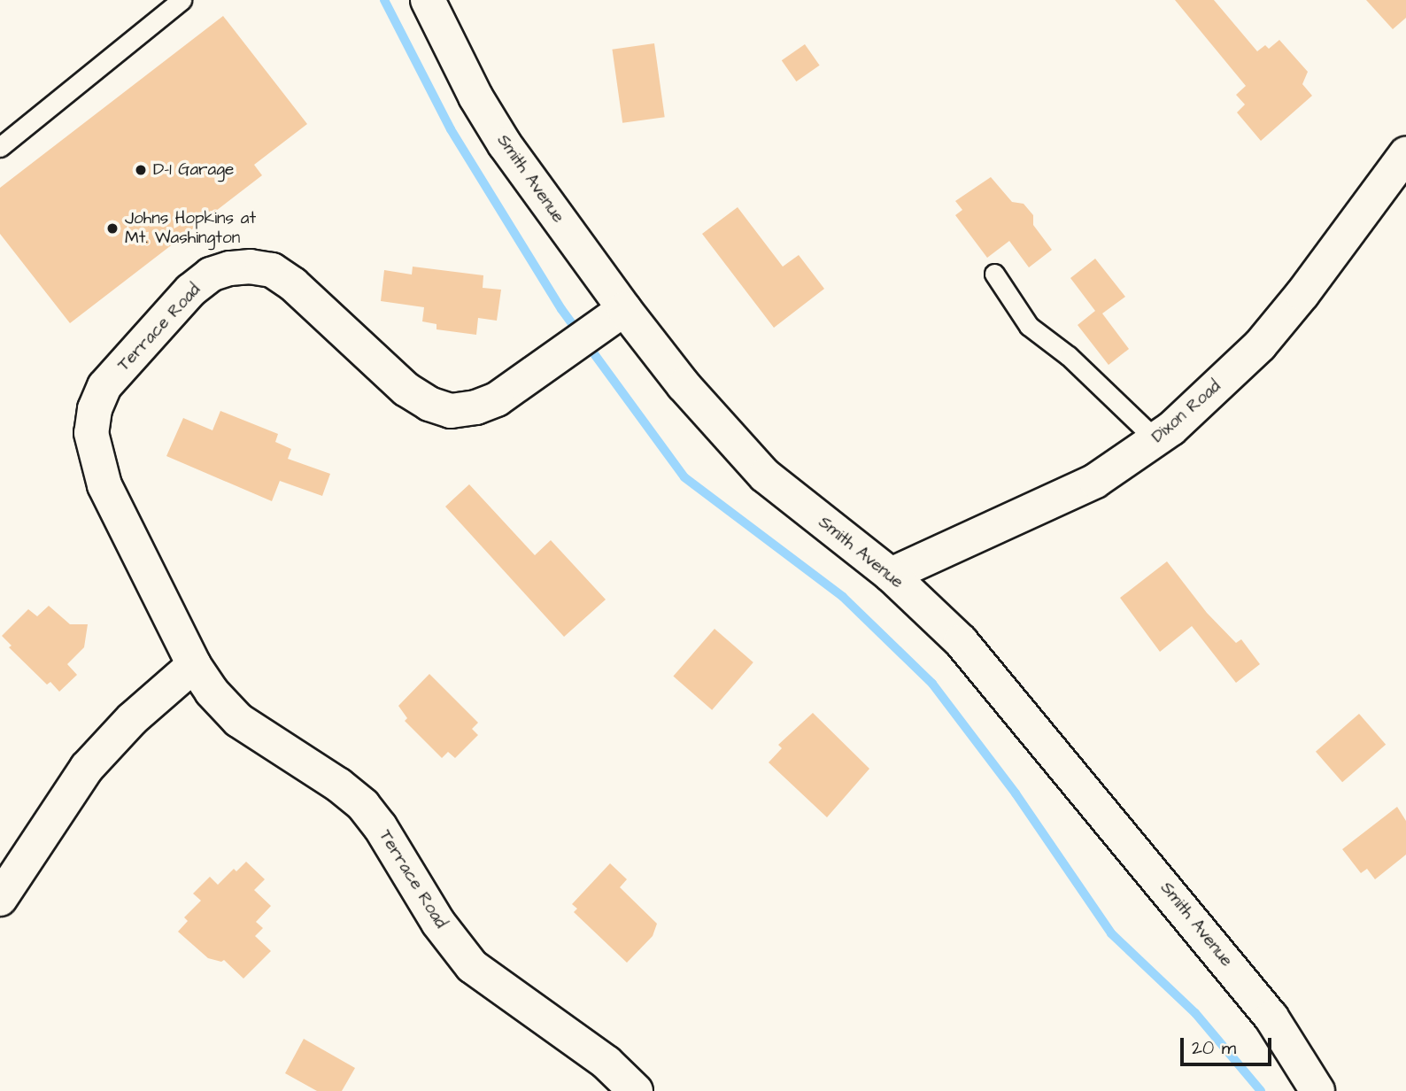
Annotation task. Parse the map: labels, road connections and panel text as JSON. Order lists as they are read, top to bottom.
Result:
{
  "streets": {
    "street": ["Smith Avenue", "Terrace Road", "Dixon Road"]
  },
  "crossings": [
    ["Smith Avenue", "Terrace Road"],
    ["Smith Avenue", "Dixon Road"]
  ],
  "places": ["D-1 Garage", "Johns Hopkins at Mt. Washington"],
  "scale_bar": "20 m"
}
